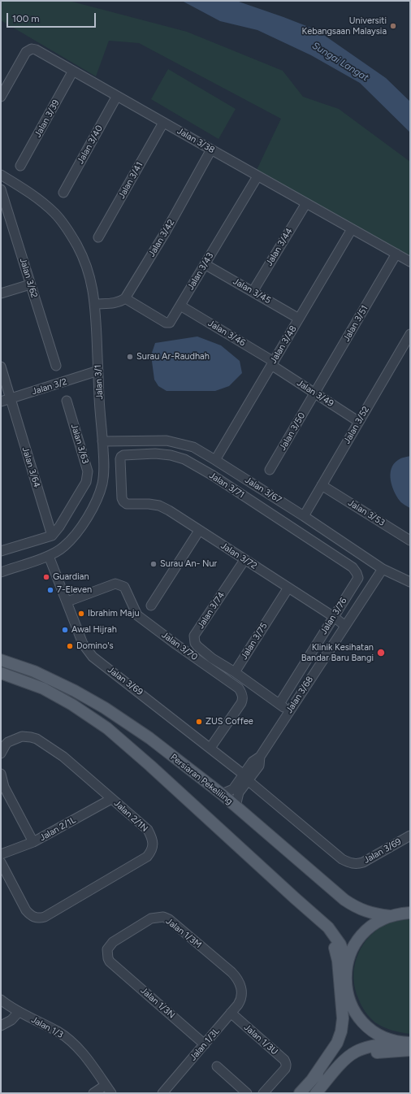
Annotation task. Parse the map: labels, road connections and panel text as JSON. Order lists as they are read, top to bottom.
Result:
{
  "streets": {
    "main road": ["Persiaran Pekeliling"],
    "street": [
      "Jalan 3/39",
      "Jalan 3/38",
      "Jalan 3/40",
      "Jalan 3/41",
      "Jalan 3/42",
      "Jalan 3/44",
      "Jalan 3/43",
      "Jalan 3/62",
      "Jalan 3/45",
      "Jalan 3/51",
      "Jalan 3/46",
      "Jalan 3/48",
      "Jalan 3/1",
      "Jalan 3/2",
      "Jalan 3/49",
      "Jalan 3/52",
      "Jalan 3/50",
      "Jalan 3/63",
      "Jalan 3/64",
      "Jalan 3/71",
      "Jalan 3/67",
      "Jalan 3/53",
      "Jalan 3/72",
      "Jalan 3/74",
      "Jalan 3/76",
      "Jalan 3/75",
      "Jalan 3/70",
      "Jalan 3/69",
      "Jalan 3/68",
      "Jalan 2/1N",
      "Jalan 2/1L",
      "Jalan 1/3M",
      "Jalan 1/3N",
      "Jalan 1/3",
      "Jalan 1/3U",
      "Jalan 1/3L"
    ]
  },
  "crossings": [
    ["Jalan 3/39", "Jalan 3/38"],
    ["Jalan 3/38", "Jalan 3/40"],
    ["Jalan 3/38", "Jalan 3/41"],
    ["Jalan 3/38", "Jalan 3/42"],
    ["Jalan 3/38", "Jalan 3/44"],
    ["Jalan 3/38", "Jalan 3/43"],
    ["Jalan 3/38", "Jalan 3/51"],
    ["Jalan 3/38", "Jalan 3/48"],
    ["Jalan 3/42", "Jalan 3/43"],
    ["Jalan 3/44", "Jalan 3/45"],
    ["Jalan 3/43", "Jalan 3/45"],
    ["Jalan 3/43", "Jalan 3/46"],
    ["Jalan 3/45", "Jalan 3/48"],
    ["Jalan 3/51", "Jalan 3/49"],
    ["Jalan 3/51", "Jalan 3/50"],
    ["Jalan 3/46", "Jalan 3/48"],
    ["Jalan 3/46", "Jalan 3/49"],
    ["Jalan 3/48", "Jalan 3/49"],
    ["Jalan 3/48", "Jalan 3/67"],
    ["Jalan 3/1", "Jalan 3/2"],
    ["Jalan 3/1", "Jalan 3/67"],
    ["Jalan 3/1", "Jalan 3/69"],
    ["Jalan 3/2", "Jalan 3/64"],
    ["Jalan 3/49", "Jalan 3/52"],
    ["Jalan 3/49", "Jalan 3/50"],
    ["Jalan 3/52", "Jalan 3/67"],
    ["Jalan 3/52", "Jalan 3/53"],
    ["Jalan 3/63", "Jalan 3/64"],
    ["Jalan 3/71", "Jalan 3/72"],
    ["Jalan 3/71", "Jalan 3/76"],
    ["Jalan 3/67", "Jalan 3/68"],
    ["Jalan 3/72", "Jalan 3/74"],
    ["Jalan 3/72", "Jalan 3/76"],
    ["Jalan 3/72", "Jalan 3/75"],
    ["Jalan 3/72", "Jalan 3/68"],
    ["Jalan 3/74", "Jalan 3/75"],
    ["Jalan 3/70", "Jalan 3/69"],
    ["Jalan 3/69", "Jalan 3/68"],
    ["Jalan 3/68", "Persiaran Pekeliling"],
    ["Jalan 2/1N", "Jalan 2/1L"],
    ["Jalan 1/3M", "Jalan 1/3N"],
    ["Jalan 1/3M", "Jalan 1/3L"],
    ["Jalan 1/3N", "Jalan 1/3L"],
    ["Jalan 1/3U", "Jalan 1/3L"]
  ],
  "water": ["Sungai Langat"],
  "places": [
    "Universiti Kebangsaan Malaysia",
    "Surau Ar-Raudhah",
    "Surau An- Nur",
    "Guardian",
    "7-Eleven",
    "Ibrahim Maju",
    "Awal Hijrah",
    "Domino's",
    "Klinik Kesihatan Bandar Baru Bangi",
    "ZUS Coffee"
  ],
  "scale_bar": "100 m"
}
